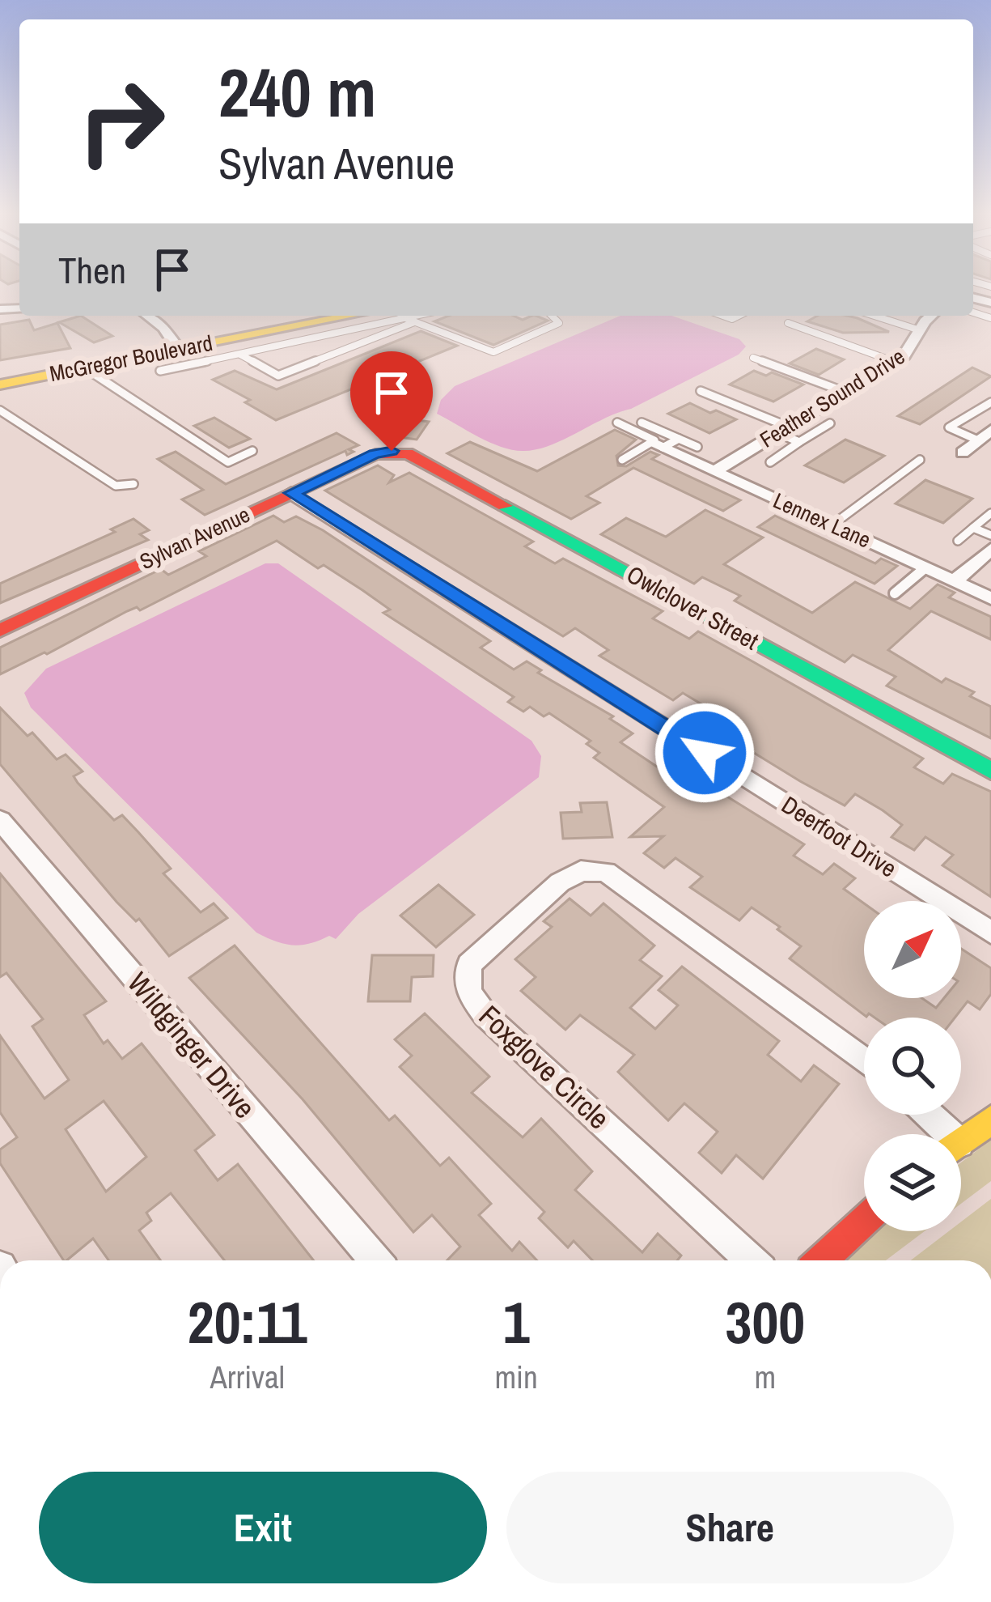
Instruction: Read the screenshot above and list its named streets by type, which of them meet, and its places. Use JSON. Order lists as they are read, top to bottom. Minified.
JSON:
{"streets":{"street":["McGregor Boulevard","Feather Sound Drive","Lennex Lane","Sylvan Avenue","Owlclover Street","Deerfoot Drive","Wildginger Drive","Foxglove Circle"]},"crossings":[["Feather Sound Drive","Lennex Lane"],["Sylvan Avenue","Owlclover Street"],["Sylvan Avenue","Deerfoot Drive"]],"north":"top right","page":{"turn":["240 m","Sylvan Avenue"],"then":"Then","eta":["20:11","Arrival","1","min","300","m"],"buttons":["Exit","Share"]}}
